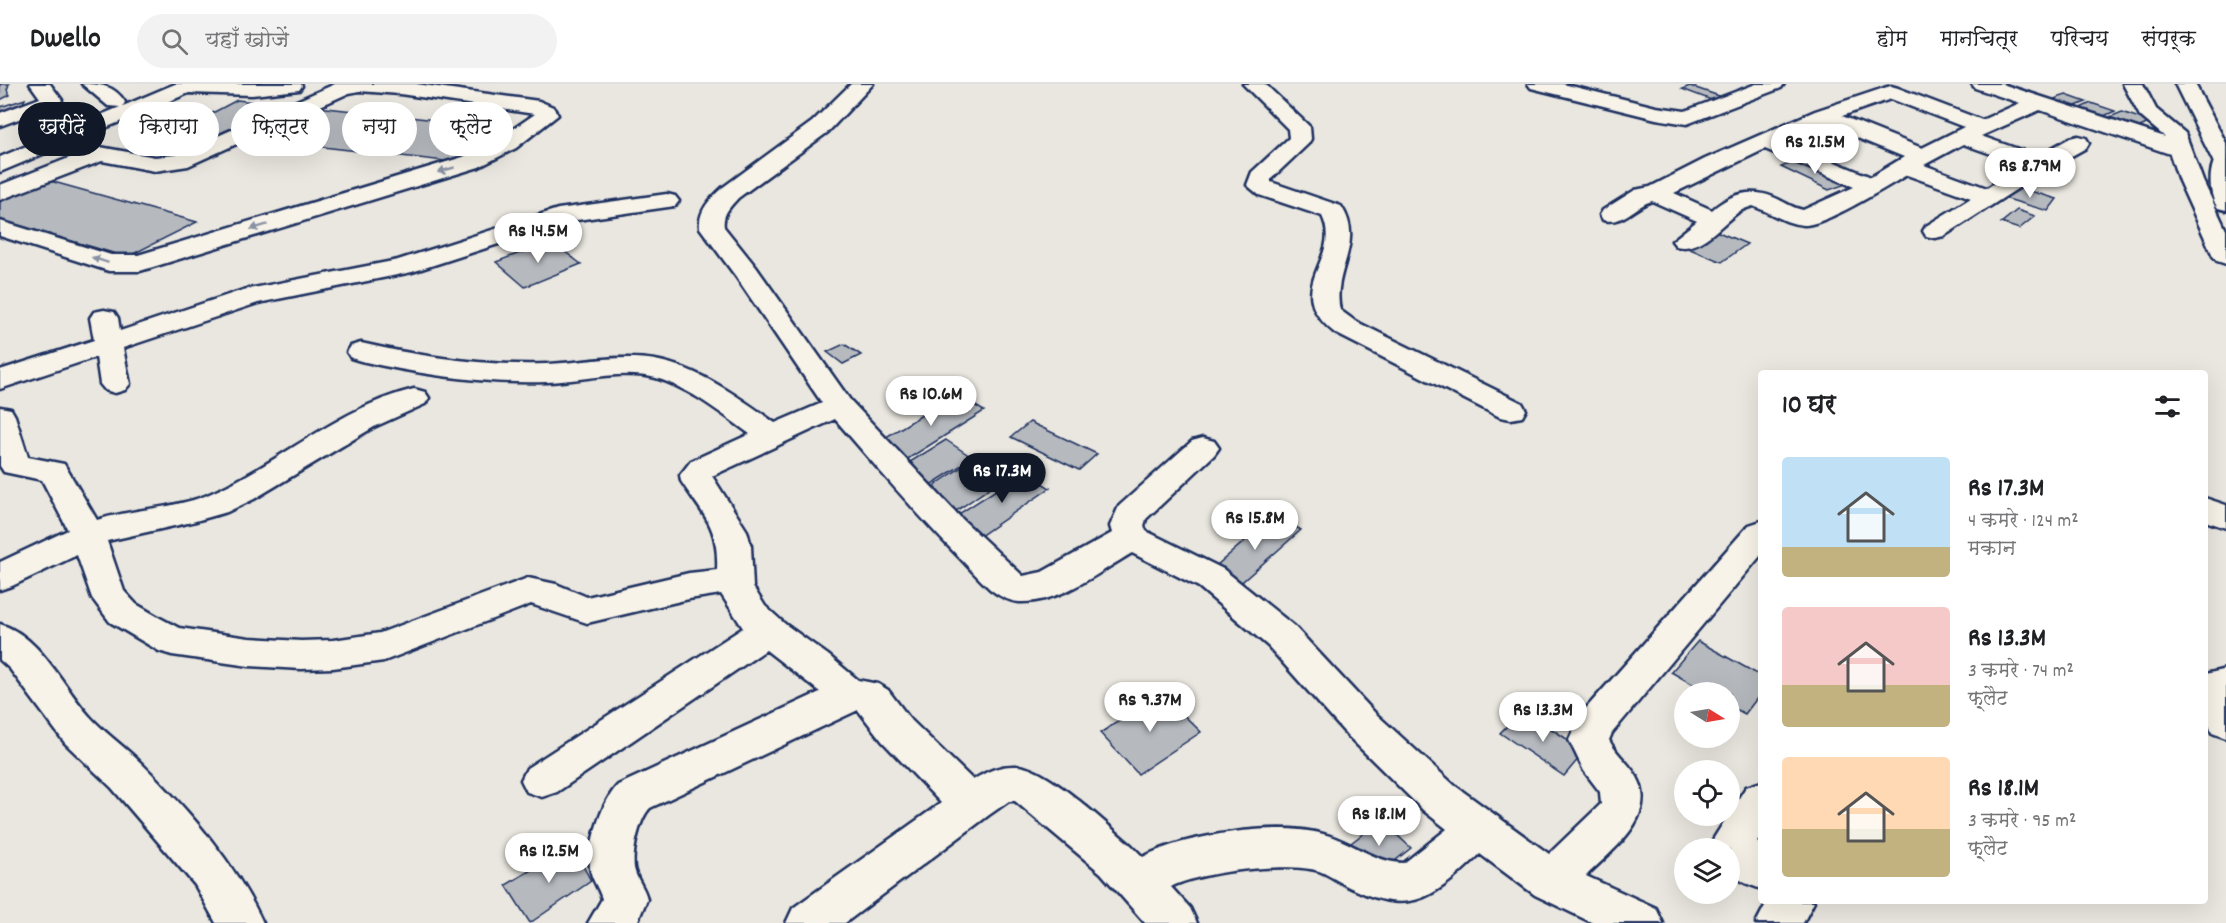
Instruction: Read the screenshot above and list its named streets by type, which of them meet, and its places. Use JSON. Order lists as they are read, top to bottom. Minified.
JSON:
{"north":"right","page":{"header":"Dwello","search":"यहाँ खोजें","nav":["होम","मानचित्र","परिचय","संपर्क"],"chip":["खरीदें","किराया","फ़िल्टर","नया","फ़्लैट"],"price":["Rs 21.5M","Rs 8.79M","Rs 14.5M","Rs 10.6M","Rs 17.3M","Rs 15.8M","Rs 9.37M","Rs 13.3M","Rs 18.1M","Rs 12.5M"],"heading":"10 घर","list":[{"name":"Rs 17.3M","note":"4 कमरे · 124 m² · मकान"},{"name":"Rs 13.3M","note":"3 कमरे · 74 m² · फ़्लैट"},{"name":"Rs 18.1M","note":"3 कमरे · 95 m² · फ़्लैट"}]}}
